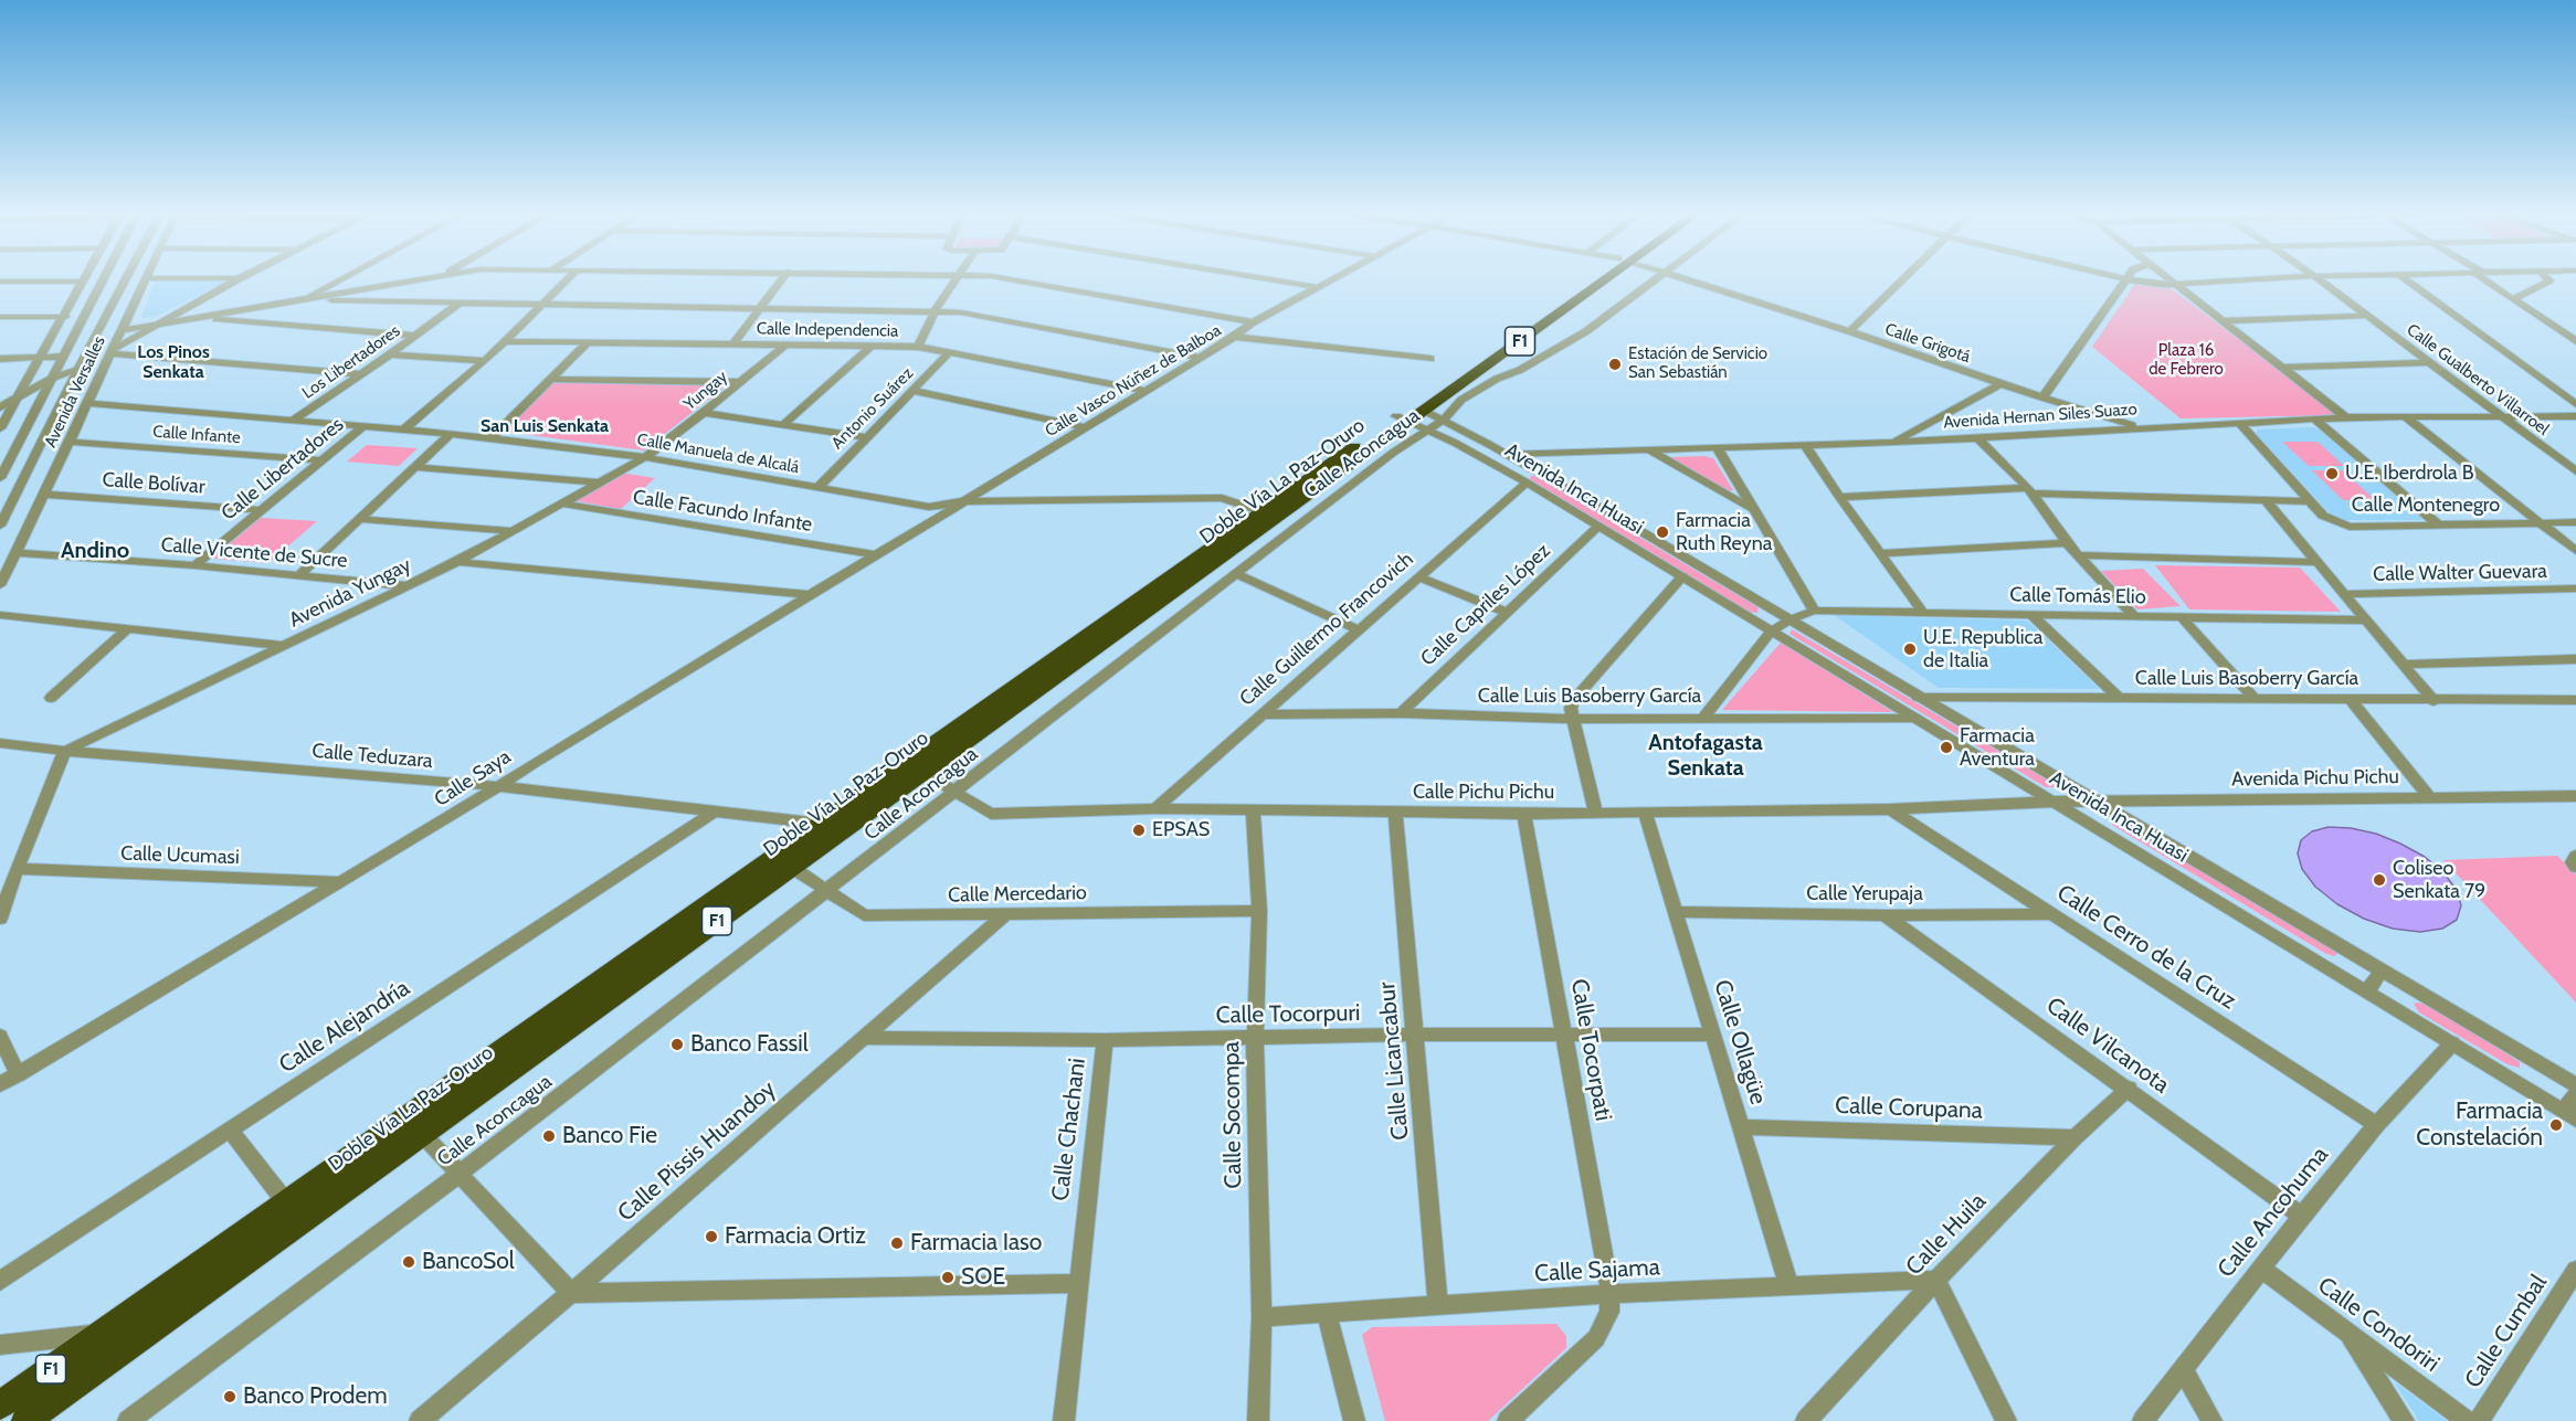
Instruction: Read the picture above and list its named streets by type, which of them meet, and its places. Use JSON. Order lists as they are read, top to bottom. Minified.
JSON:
{"streets":{"highway":["F1","Doble Vía La Paz-Oruro"],"street":["Calle Independencia","Calle Grigotá","Los Libertadores","Calle Gualberto Villarroel","Calle Vasco Núñez de Balboa","Yungay","Avenida Versalles","Antonio Suárez","Avenida Hernan Siles Suazo","Calle Infante","Calle Manuela de Alcalá","Calle Aconcagua","Calle Libertadores","Calle Bolívar","Avenida Inca Huasi","Calle Montenegro","Calle Facundo Infante","Calle Vicente de Sucre","Calle Walter Guevara","Avenida Yungay","Calle Tomás Elio","Calle Capriles López","Calle Guillermo Francovich","Calle Luis Basoberry García","Calle Teduzara","Calle Saya","Avenida Pichu Pichu","Calle Pichu Pichu","Calle Ucumasi","Calle Mercedario","Calle Yerupaja","Calle Cerro de la Cruz","Calle Tocorpuri","Calle Alejandría","Calle Ollagüe","Calle Vilcanota","Calle Tocorpati","Calle Licancabur","Calle Corupana","Calle Socompa","Calle Chachani","Calle Pissis Huandoy","Calle Ancohuma","Calle Huila","Calle Sajama","Calle Condoriri","Calle Cumbal"]},"crossings":[["Calle Independencia","Calle Vasco Núñez de Balboa"],["Calle Independencia","Yungay"],["Calle Independencia","Antonio Suárez"],["Calle Grigotá","Avenida Hernan Siles Suazo"],["Los Libertadores","Calle Manuela de Alcalá"],["Calle Gualberto Villarroel","Avenida Hernan Siles Suazo"],["Calle Vasco Núñez de Balboa","Calle Manuela de Alcalá"],["Calle Vasco Núñez de Balboa","Calle Saya"],["Yungay","Calle Manuela de Alcalá"],["Yungay","Avenida Yungay"],["Avenida Versalles","Calle Infante"],["Avenida Versalles","Calle Manuela de Alcalá"],["Avenida Versalles","Calle Bolívar"],["Avenida Versalles","Calle Vicente de Sucre"],["Antonio Suárez","Calle Manuela de Alcalá"],["Avenida Hernan Siles Suazo","Avenida Inca Huasi"],["Avenida Hernan Siles Suazo","Calle Montenegro"],["Calle Infante","Calle Libertadores"],["Calle Manuela de Alcalá","Calle Libertadores"],["Calle Manuela de Alcalá","Doble Vía La Paz-Oruro"],["Calle Manuela de Alcalá","Avenida Yungay"],["Calle Manuela de Alcalá","Calle Saya"],["Calle Aconcagua","Doble Vía La Paz-Oruro"],["Calle Aconcagua","Avenida Inca Huasi"],["Calle Aconcagua","Calle Pichu Pichu"],["Calle Aconcagua","Calle Mercedario"],["Calle Libertadores","Calle Bolívar"],["Calle Libertadores","Calle Vicente de Sucre"],["Doble Vía La Paz-Oruro","Avenida Inca Huasi"],["Doble Vía La Paz-Oruro","Calle Teduzara"],["Doble Vía La Paz-Oruro","Calle Pichu Pichu"],["Doble Vía La Paz-Oruro","Calle Mercedario"],["Avenida Inca Huasi","Calle Tomás Elio"],["Avenida Inca Huasi","Calle Capriles López"],["Avenida Inca Huasi","Calle Guillermo Francovich"],["Avenida Inca Huasi","Calle Luis Basoberry García"],["Avenida Inca Huasi","Avenida Pichu Pichu"],["Avenida Inca Huasi","Calle Pichu Pichu"],["Avenida Inca Huasi","Calle Ancohuma"],["Calle Facundo Infante","Avenida Yungay"],["Calle Facundo Infante","Calle Saya"],["Calle Vicente de Sucre","Avenida Yungay"],["Avenida Yungay","Calle Teduzara"],["Calle Capriles López","Calle Luis Basoberry García"],["Calle Guillermo Francovich","Calle Luis Basoberry García"],["Calle Guillermo Francovich","Calle Pichu Pichu"],["Calle Teduzara","Calle Saya"],["Calle Teduzara","Calle Alejandría"],["Calle Saya","Calle Ucumasi"],["Avenida Pichu Pichu","Calle Pichu Pichu"],["Calle Pichu Pichu","Calle Cerro de la Cruz"],["Calle Pichu Pichu","Calle Ollagüe"],["Calle Pichu Pichu","Calle Tocorpati"],["Calle Pichu Pichu","Calle Licancabur"],["Calle Pichu Pichu","Calle Socompa"],["Calle Mercedario","Calle Socompa"],["Calle Mercedario","Calle Pissis Huandoy"],["Calle Yerupaja","Calle Cerro de la Cruz"],["Calle Yerupaja","Calle Ollagüe"],["Calle Yerupaja","Calle Vilcanota"],["Calle Cerro de la Cruz","Calle Ancohuma"],["Calle Tocorpuri","Calle Ollagüe"],["Calle Tocorpuri","Calle Tocorpati"],["Calle Tocorpuri","Calle Licancabur"],["Calle Tocorpuri","Calle Socompa"],["Calle Tocorpuri","Calle Chachani"],["Calle Tocorpuri","Calle Pissis Huandoy"],["Calle Ollagüe","Calle Corupana"],["Calle Ollagüe","Calle Sajama"],["Calle Vilcanota","Calle Ancohuma"],["Calle Vilcanota","Calle Huila"],["Calle Tocorpati","Calle Sajama"],["Calle Licancabur","Calle Sajama"],["Calle Corupana","Calle Huila"],["Calle Socompa","Calle Sajama"],["Calle Ancohuma","Calle Condoriri"],["Calle Huila","Calle Sajama"]],"districts":["Los Pinos Senkata","San Luis Senkata","Andino","Antofagasta Senkata"],"parks":["Plaza 16 de Febrero"],"places":["Estación de Servicio San Sebastián","U.E. Iberdrola B","Farmacia Ruth Reyna","U.E. Republica de Italia","Farmacia Aventura","EPSAS","Coliseo Senkata 79","Banco Fassil","Farmacia Constelación","Banco Fie","Farmacia Ortiz","Farmacia Iaso","BancoSol","SOE","Banco Prodem"]}
